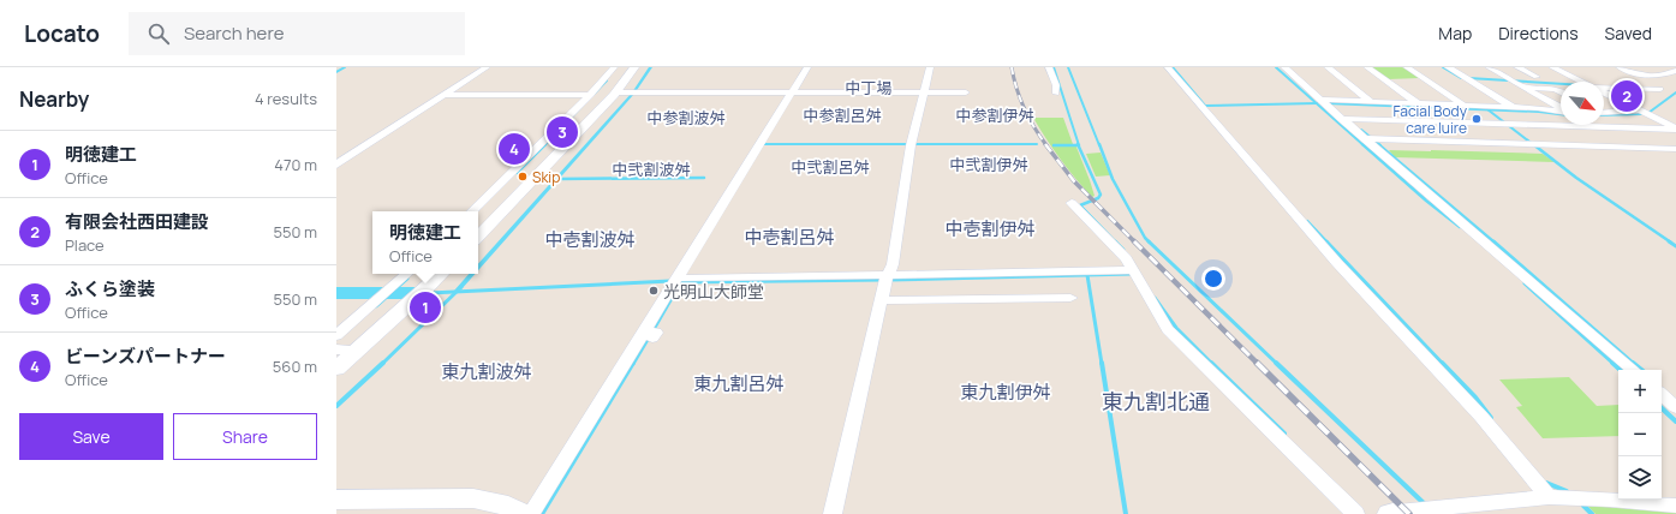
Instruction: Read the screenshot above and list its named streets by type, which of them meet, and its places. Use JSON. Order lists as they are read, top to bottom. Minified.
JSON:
{"districts":["中丁場","中参割呂舛","中参割伊舛","中参割波舛","中弐割伊舛","中弐割呂舛","中弐割波舛","中壱割伊舛","中壱割呂舛","中壱割波舛","東九割波舛","東九割呂舛","東九割伊舛","東九割北通"],"places":["Facial Body care luire","Skip","光明山大師堂"],"north":"bottom right","page":{"header":"Locato","search":"Search here","nav":["Map","Directions","Saved"],"heading":["Nearby","4 results"],"pins":["2","3","4","1"],"list":[{"mark":"1","name":"明徳建工","note":"Office","value":"470 m"},{"mark":"2","name":"有限会社西田建設","note":"Place","value":"550 m"},{"mark":"3","name":"ふくら塗装","note":"Office","value":"550 m"},{"mark":"4","name":"ビーンズパートナー","note":"Office","value":"560 m"}],"popup":["明徳建工","Office"],"map_buttons":["+","−"],"buttons":["Save","Share"]}}
